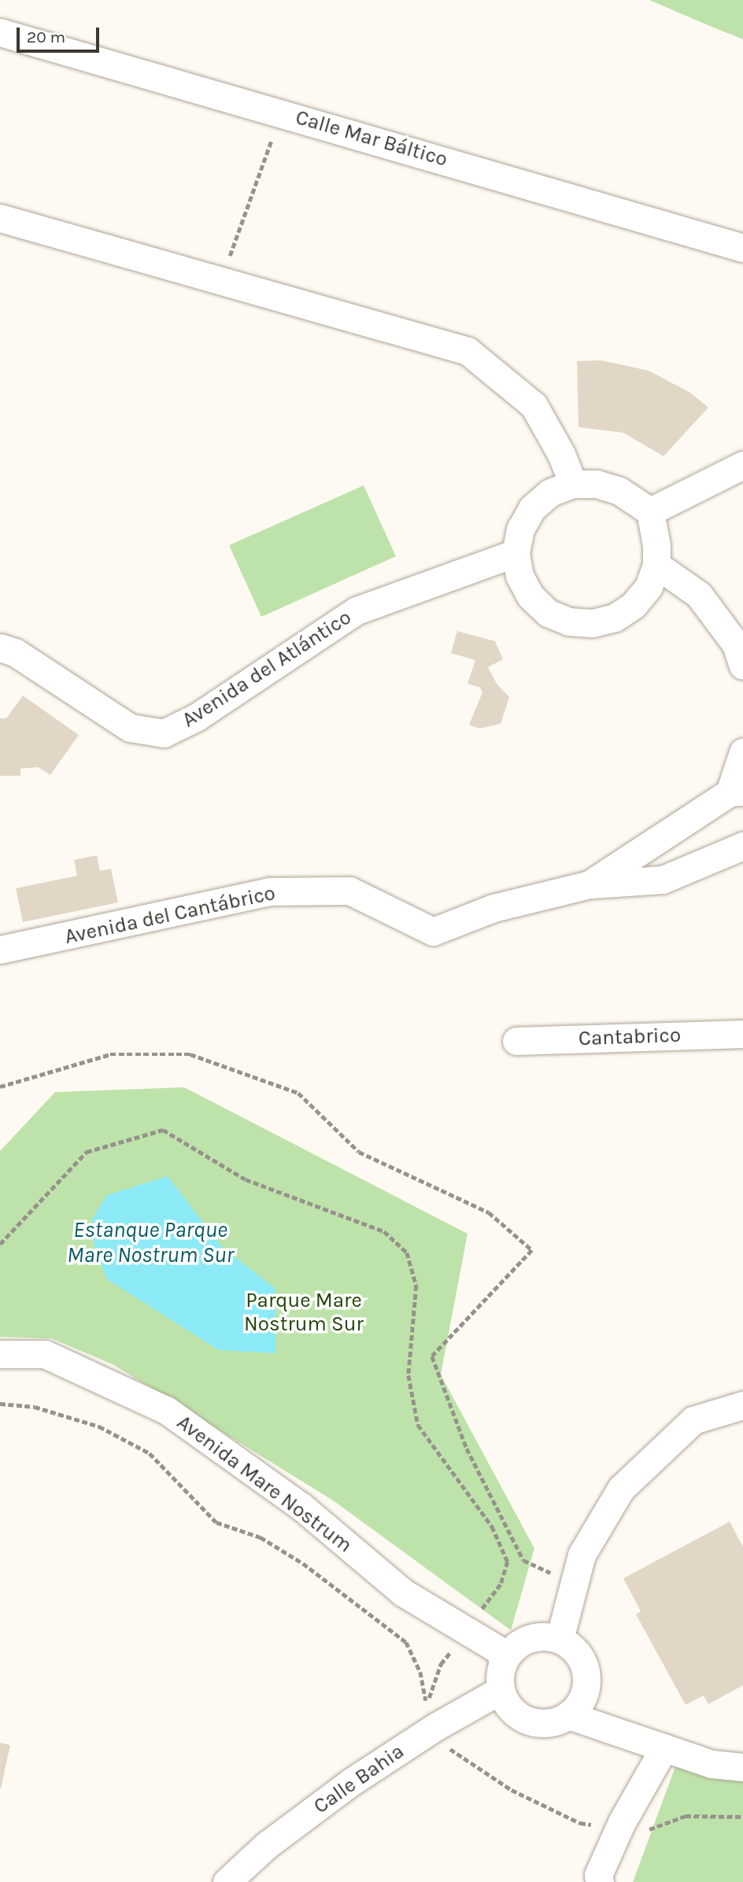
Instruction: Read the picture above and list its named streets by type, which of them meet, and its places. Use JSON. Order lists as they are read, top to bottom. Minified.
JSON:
{"streets":{"street":["Calle Mar Báltico","Avenida del Atlántico","Avenida del Cantábrico","Cantabrico","Avenida Mare Nostrum","Calle Bahia"]},"crossings":[["Avenida Mare Nostrum","Calle Bahia"]],"water":["Estanque Parque Mare Nostrum Sur"],"parks":["Parque Mare Nostrum Sur"],"scale_bar":"20 m"}
